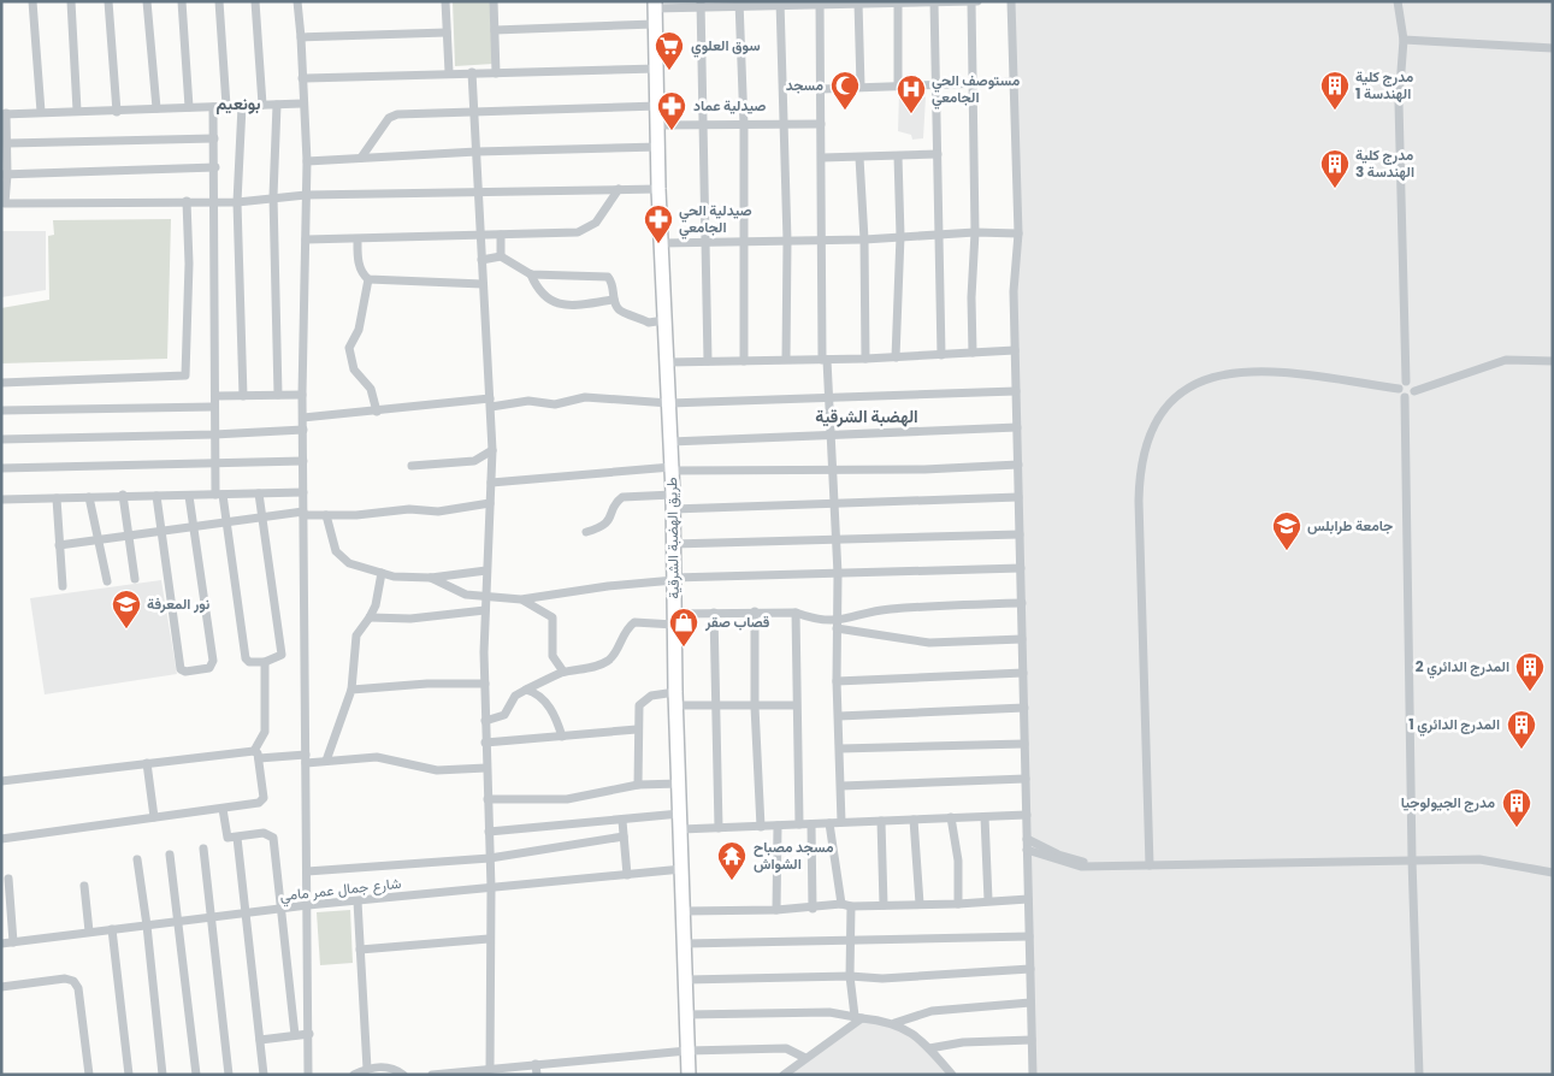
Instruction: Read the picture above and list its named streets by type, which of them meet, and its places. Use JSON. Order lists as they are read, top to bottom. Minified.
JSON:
{"streets":{"main road":["طريق الهضبة الشرقية"],"street":["شارع جمال عمر مامي"]},"crossings":[["طريق الهضبة الشرقية","شارع جمال عمر مامي"]],"districts":["بونعيم","الهضبة الشرقية"],"places":{"supermarket":["سوق العلوي"],"mosque":["مسجد"],"building":["مدرج كلية الهندسة 1","مدرج كلية الهندسة 3","المدرج الدائري 2","المدرج الدائري 1","مدرج الجيولوجيا"],"hospital":["مستوصف الحي الجامعي"],"pharmacy":["صيدلية عماد","صيدلية الحي الجامعي"],"school or university":["جامعة طرابلس","نور المعرفة"],"shop":["قصاب صقر"],"temple":["مسجد مصباح الشواش"]}}
